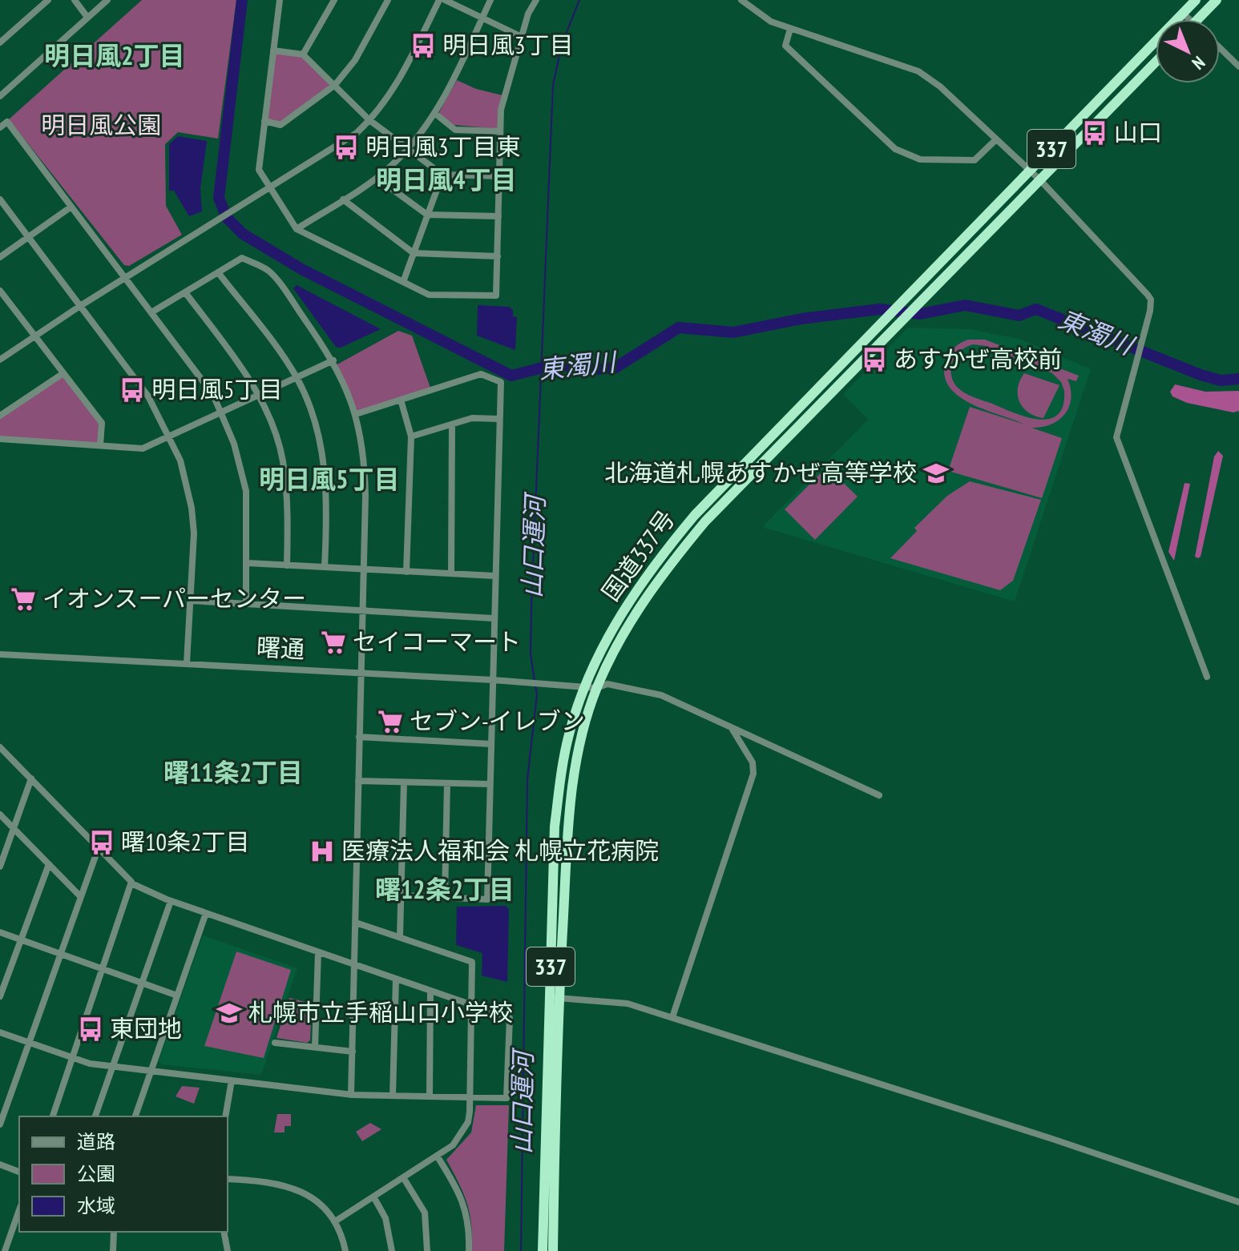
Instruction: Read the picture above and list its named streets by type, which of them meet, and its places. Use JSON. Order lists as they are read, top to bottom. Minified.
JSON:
{"streets":{"highway":["337","国道337号"],"street":["曙通"]},"crossings":[["国道337号","曙通"]],"districts":["明日風2丁目","明日風4丁目","明日風5丁目","曙11条2丁目","曙12条2丁目"],"water":["東濁川","山口運河"],"parks":["明日風公園"],"places":{"bus stop":["明日風3丁目","山口","明日風3丁目東","あすかぜ高校前","明日風5丁目","曙10条2丁目","東団地"],"school or university":["北海道札幌あすかぜ高等学校","札幌市立手稲山口小学校"],"supermarket":["イオンスーパーセンター","セイコーマート","セブン-イレブン"],"hospital":["医療法人福和会 札幌立花病院"]},"legend":["道路","公園","水域"],"north":"bottom right"}
